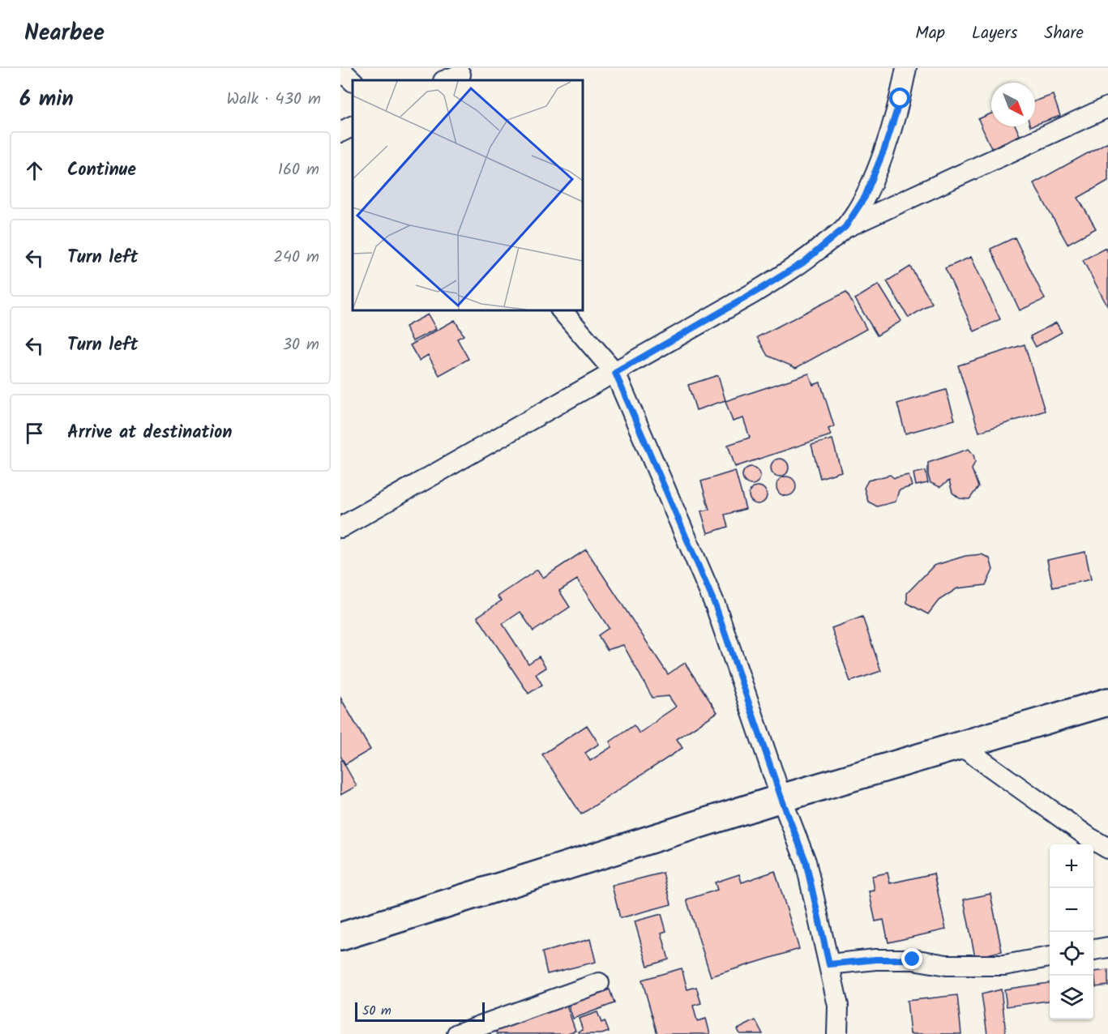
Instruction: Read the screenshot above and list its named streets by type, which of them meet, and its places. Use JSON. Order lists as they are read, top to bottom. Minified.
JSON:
{"scale_bar":"50 m","north":"bottom right","page":{"header":"Nearbee","nav":["Map","Layers","Share"],"heading":["6 min","Walk · 430 m"],"list":[["Continue","160 m"],["Turn left","240 m"],["Turn left","30 m"],"Arrive at destination"],"map_buttons":["+","−"],"scale":"50 m"}}
